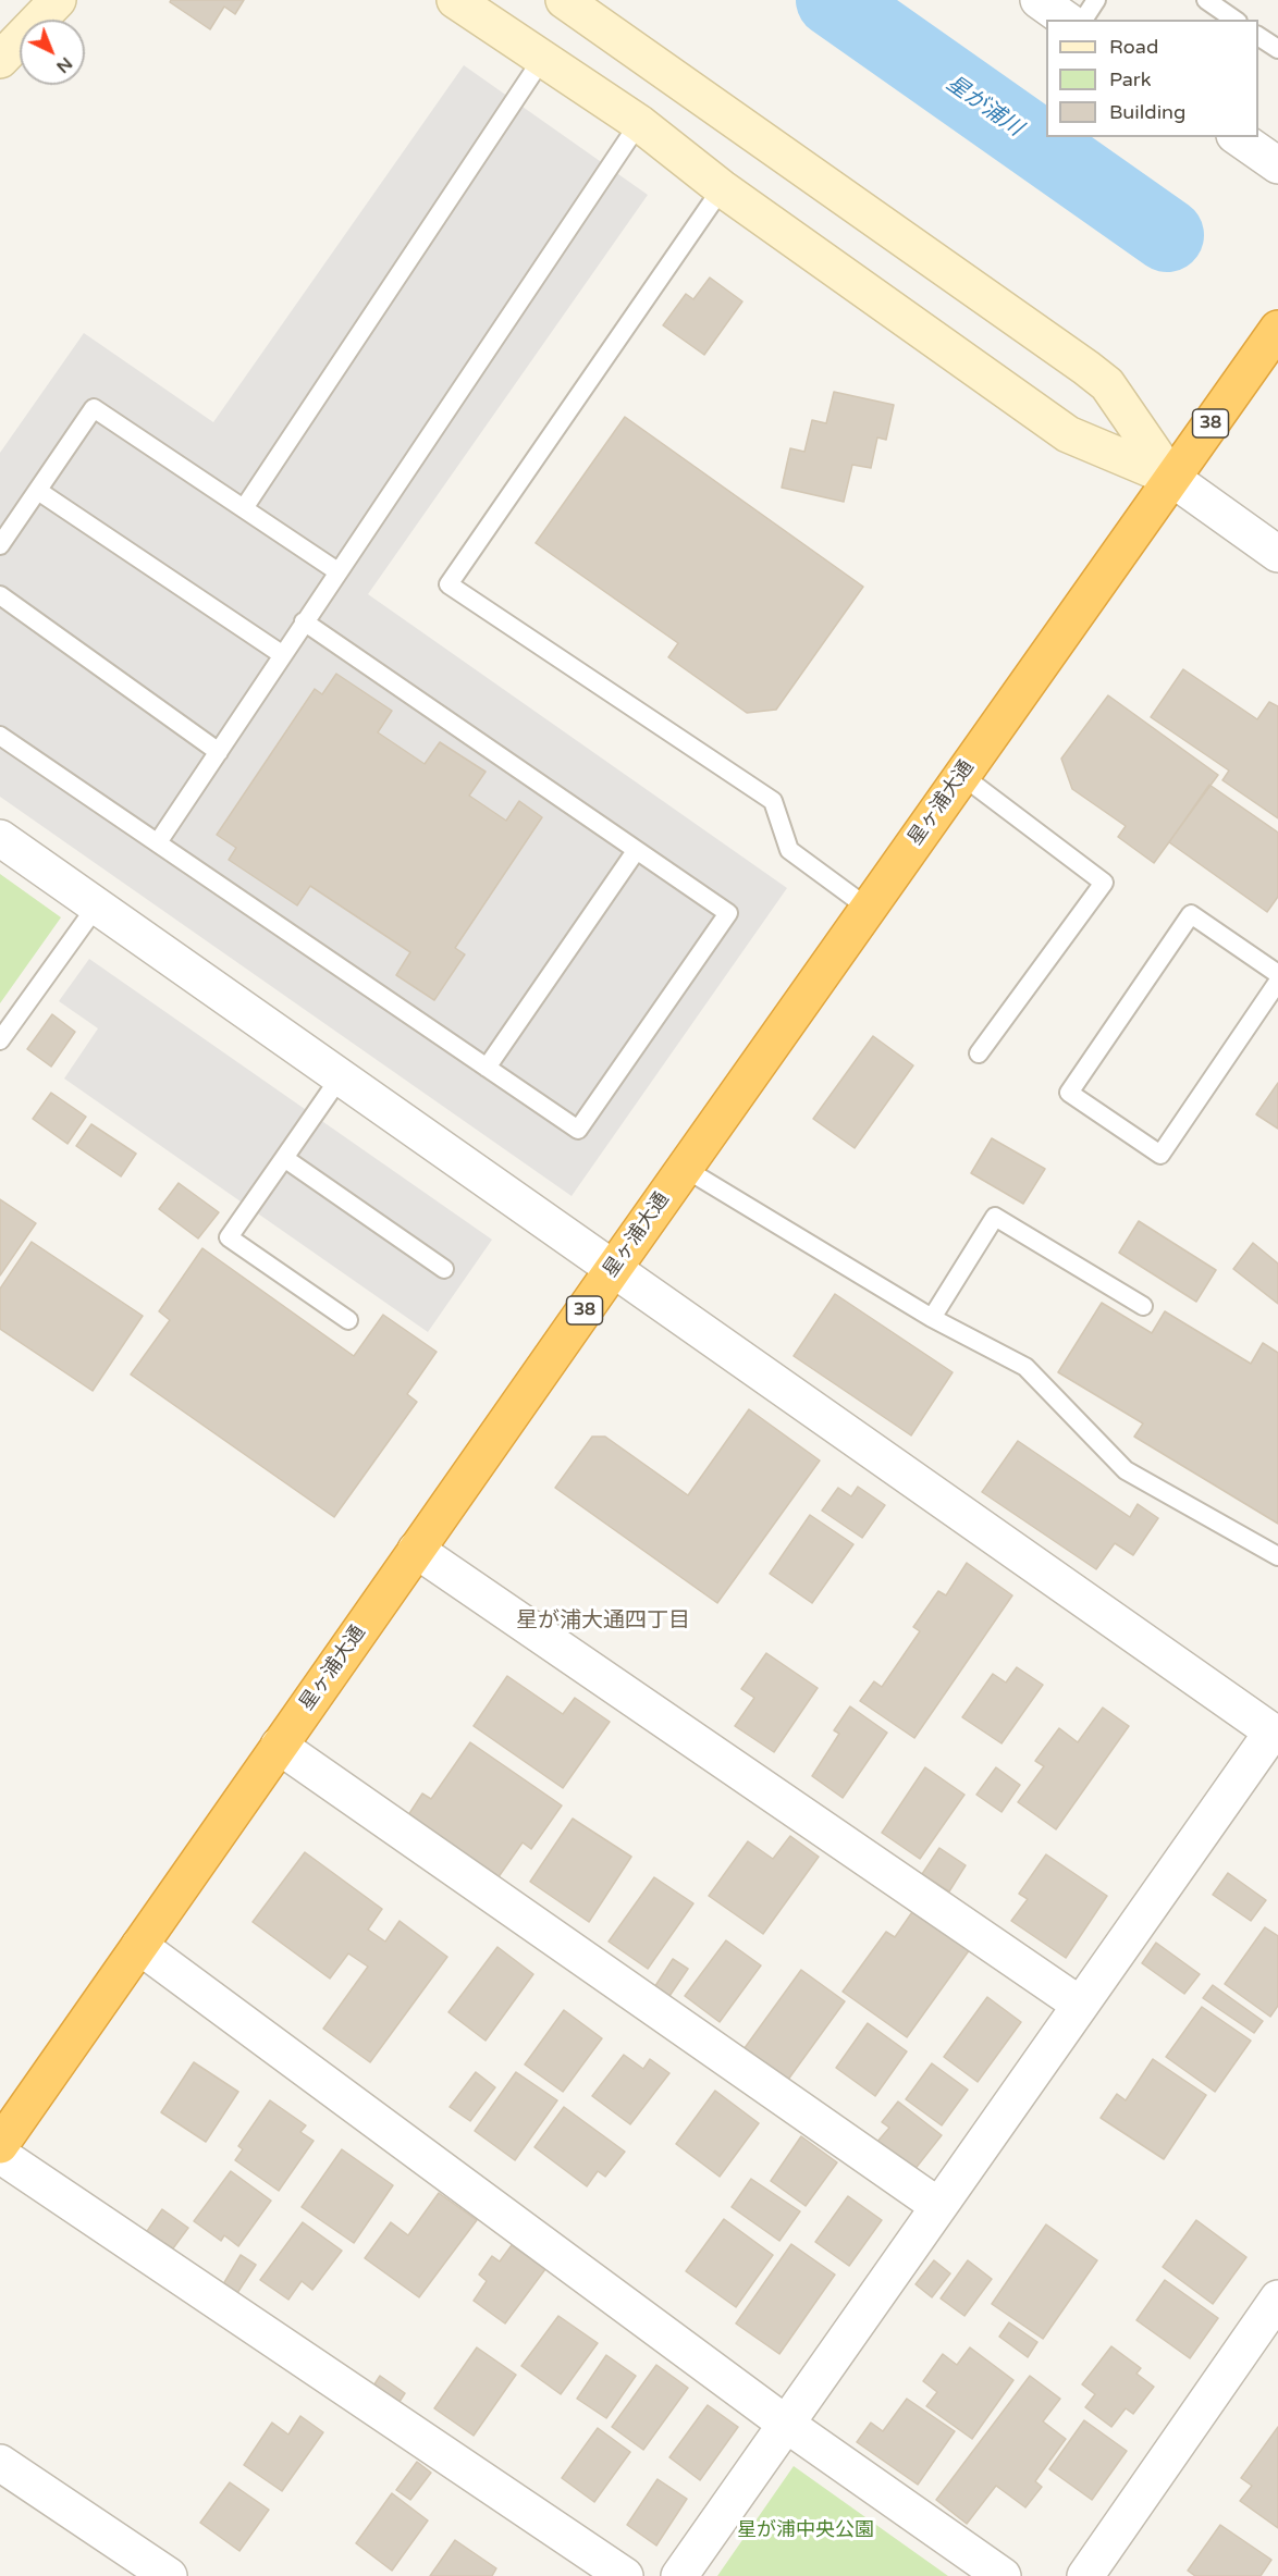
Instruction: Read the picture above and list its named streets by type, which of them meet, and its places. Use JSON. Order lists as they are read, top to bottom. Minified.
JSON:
{"streets":{"highway":["38","星ヶ浦大通"]},"districts":["星が浦大通四丁目"],"water":["星が浦川"],"parks":["星が浦中央公園"],"legend":["Road","Park","Building"],"north":"bottom right"}
